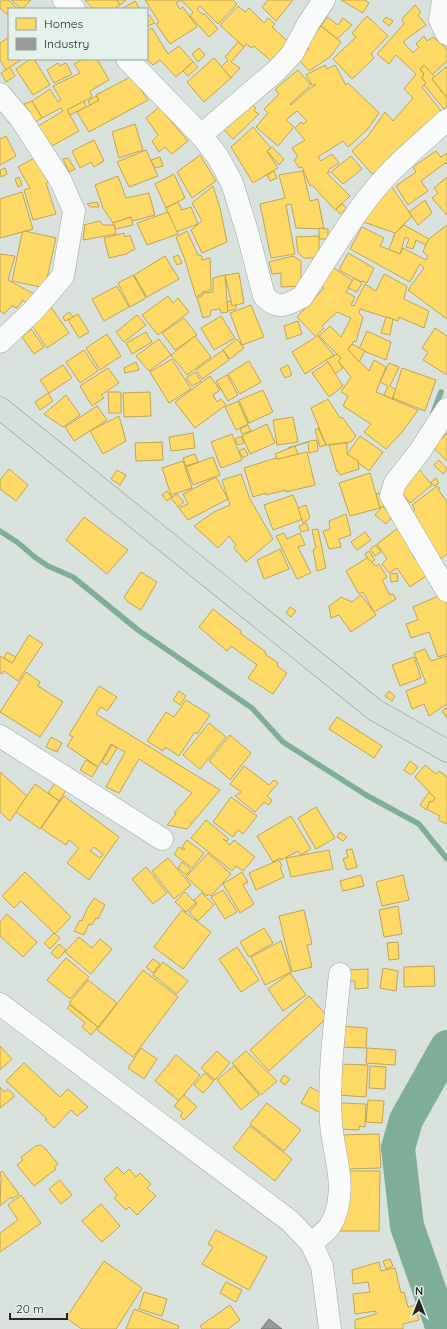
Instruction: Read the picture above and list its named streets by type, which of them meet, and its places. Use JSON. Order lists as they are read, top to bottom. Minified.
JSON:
{"legend":["Homes","Industry"],"scale_bar":"20 m","north":"top"}
